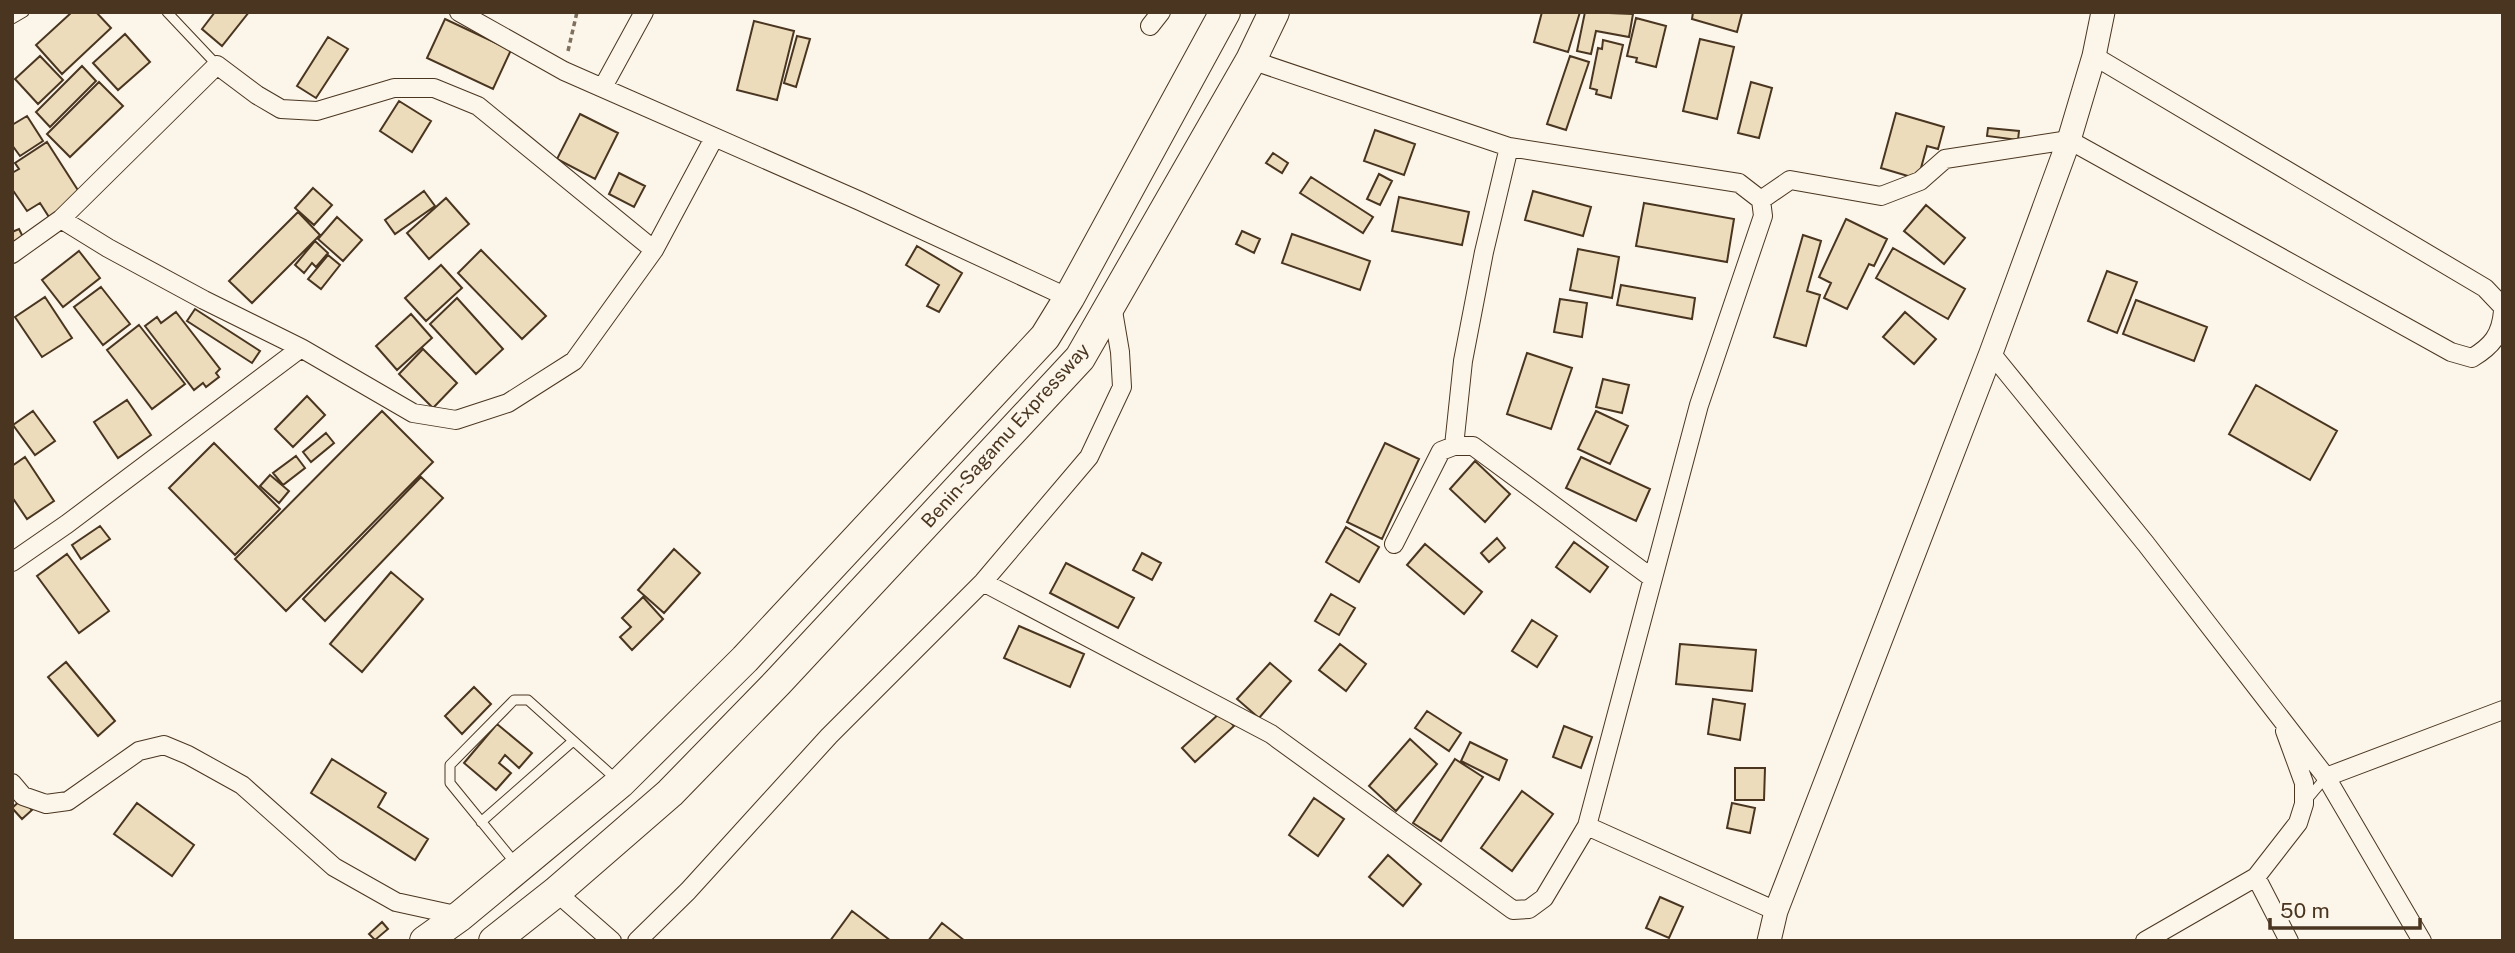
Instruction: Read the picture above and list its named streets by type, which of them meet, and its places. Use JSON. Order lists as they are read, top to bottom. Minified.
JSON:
{"streets":{"highway":["Benin-Sagamu Expressway"]},"scale_bar":"50 m"}
